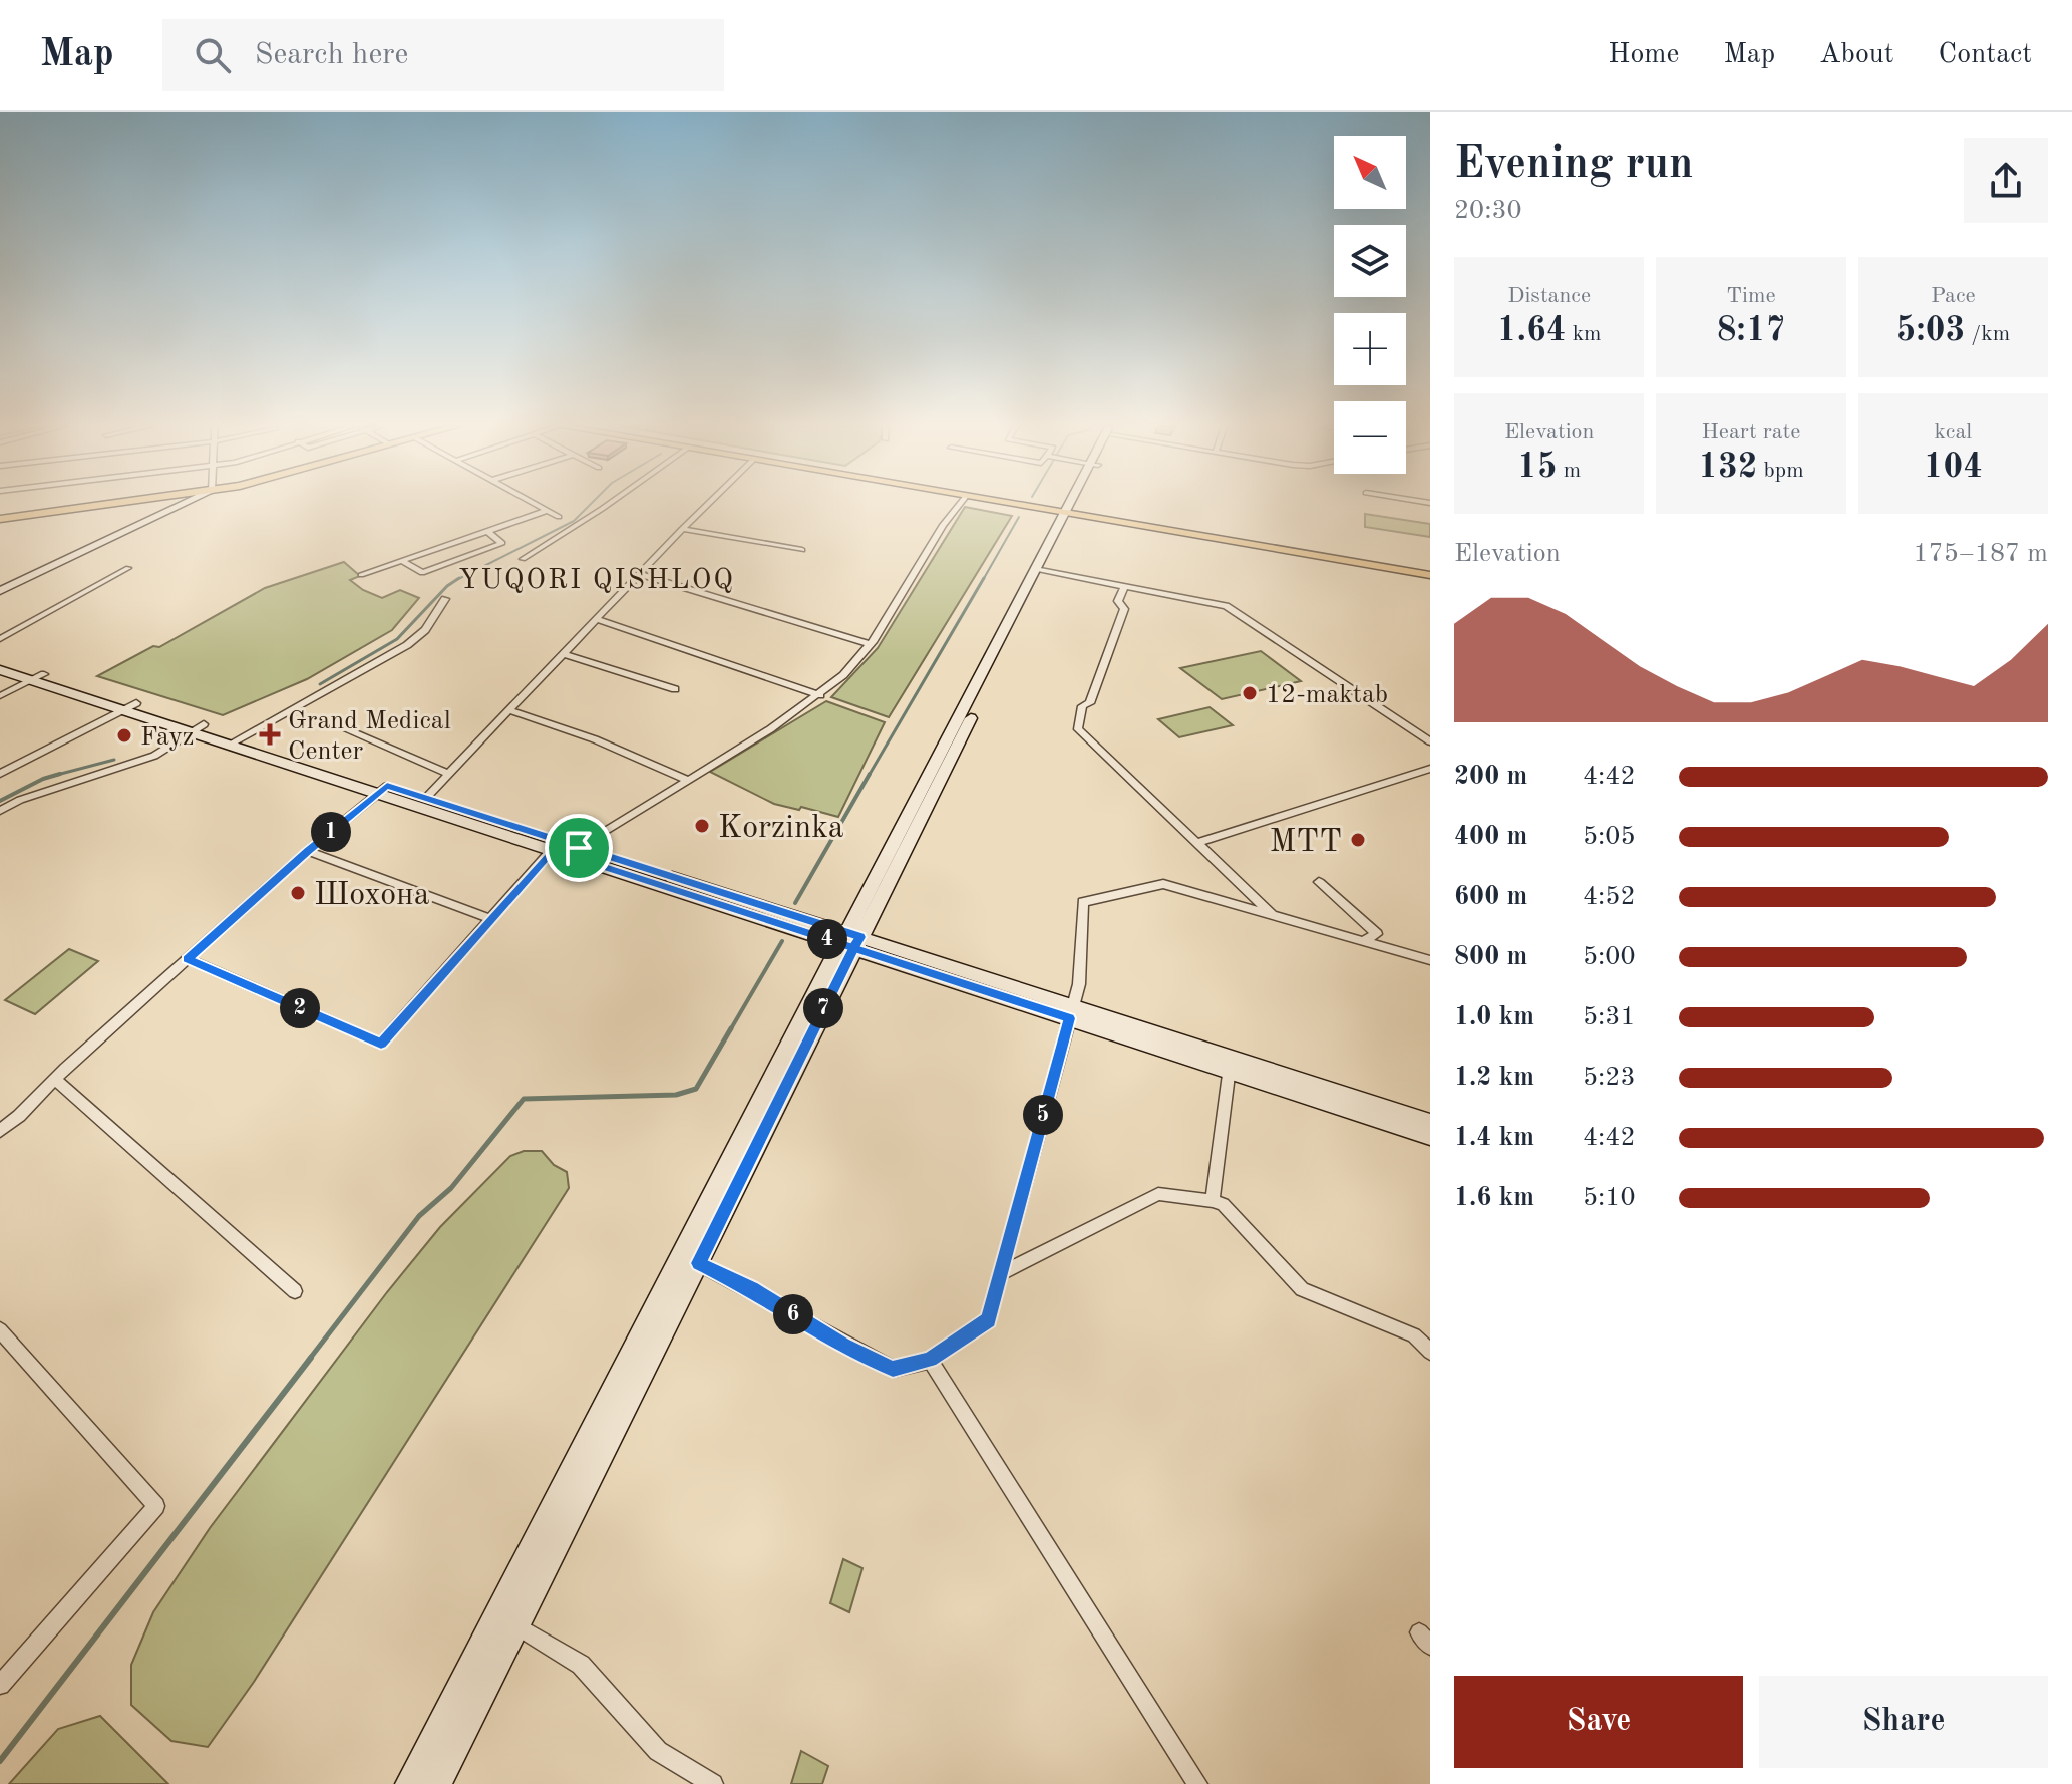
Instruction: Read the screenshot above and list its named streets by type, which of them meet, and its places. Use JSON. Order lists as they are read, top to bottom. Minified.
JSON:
{"districts":["YUQORI QISHLOQ"],"places":{"other":["12-maktab","Fayz","Korzinka","MTT","Шохона"],"health":["Grand Medical Center"]},"north":"top left","page":{"header":"Map","search":"Search here","nav":["Home","Map","About","Contact"],"heading":["Evening run","20:30"],"map_buttons":["+","−"],"stats":[["Distance","1.64 km"],["Time","8:17"],["Pace","5:03 /km"],["Elevation","15 m"],["Heart rate","132 bpm"],["kcal","104"]],"chart":["Elevation","175–187 m"],"list":[{"name":"200 m","note":"4:42"},{"name":"400 m","note":"5:05"},{"name":"600 m","note":"4:52"},{"name":"800 m","note":"5:00"},{"name":"1.0 km","note":"5:31"},{"name":"1.2 km","note":"5:23"},{"name":"1.4 km","note":"4:42"},{"name":"1.6 km","note":"5:10"}],"pins":["1","4","2","7","5","6"],"buttons":["Save","Share"]}}
